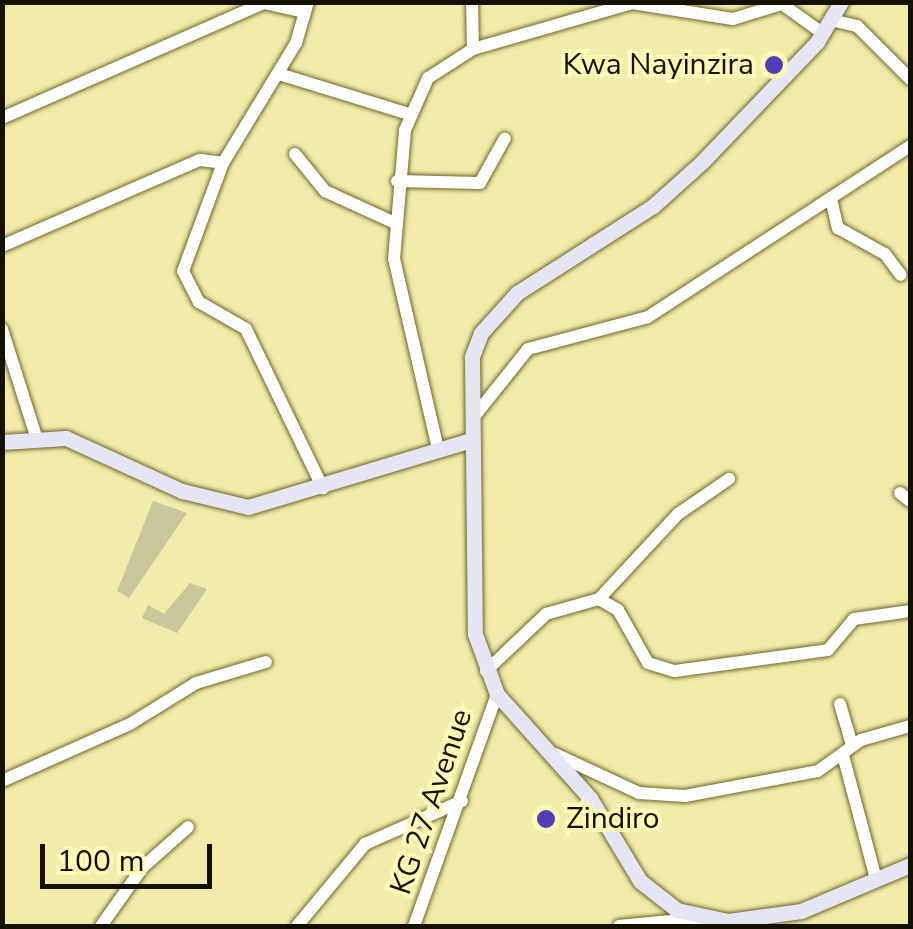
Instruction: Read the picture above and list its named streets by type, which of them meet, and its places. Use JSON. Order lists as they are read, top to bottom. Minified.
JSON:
{"streets":{"street":["KG 27 Avenue"]},"places":["Kwa Nayinzira","Zindiro"],"scale_bar":"100 m"}
